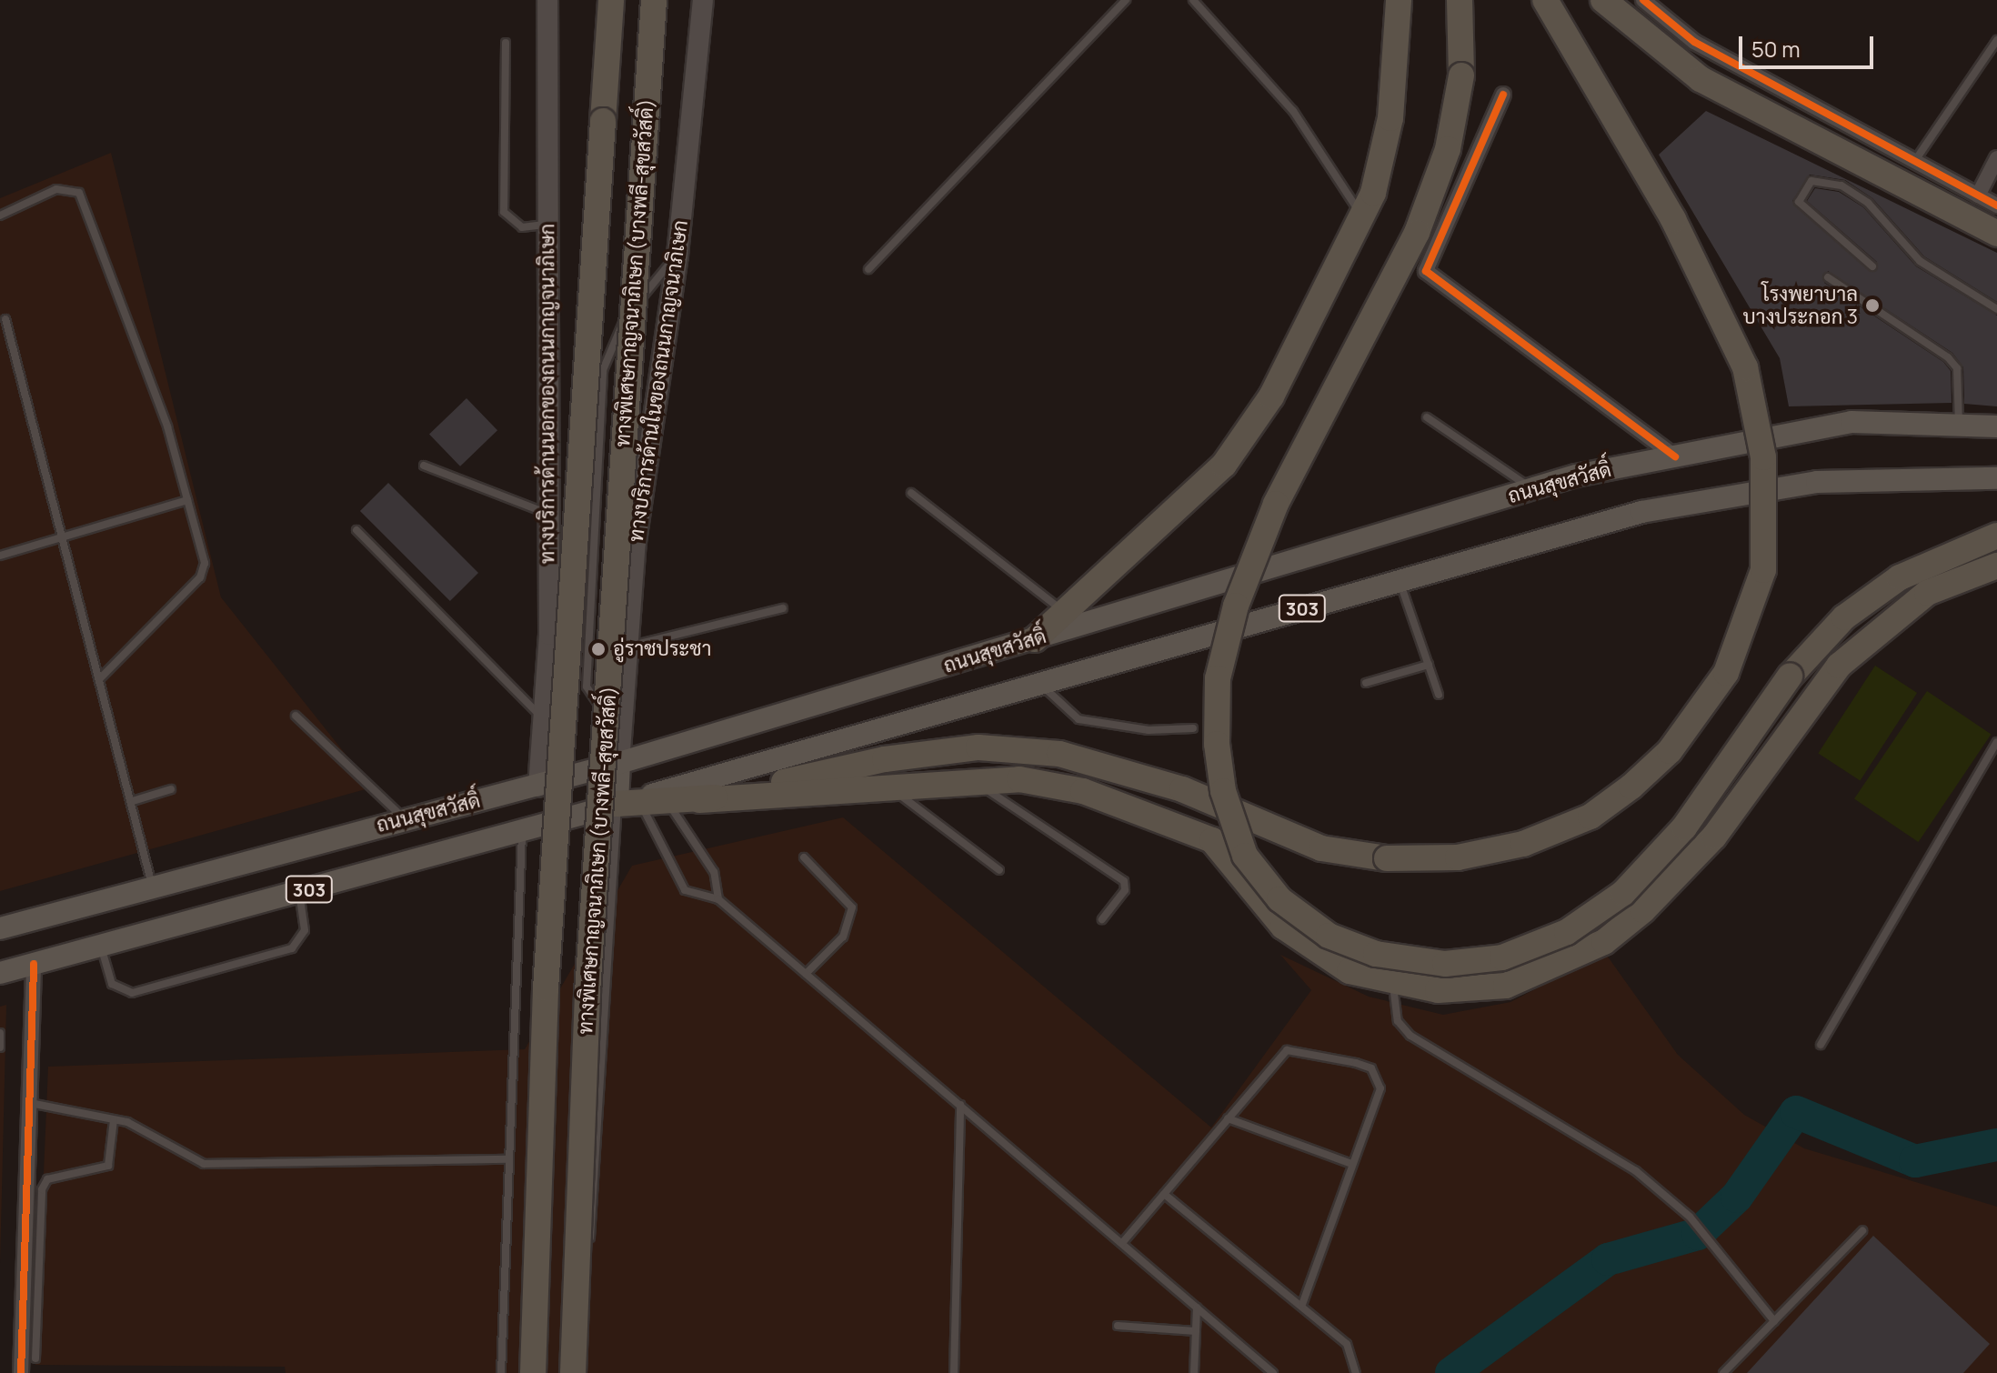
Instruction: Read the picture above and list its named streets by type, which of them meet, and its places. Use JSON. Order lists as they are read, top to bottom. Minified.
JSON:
{"streets":{"highway":["ทางพิเศษกาญจนาภิเษก (บางพลี-สุขสวัสดิ์)"],"main road":["ทางบริการด้านในของถนนกาญจนาภิเษก","ทางบริการด้านนอกของถนนกาญจนาภิเษก","ถนนสุขสวัสดิ์","303"]},"crossings":[["ทางบริการด้านในของถนนกาญจนาภิเษก","ถนนสุขสวัสดิ์"],["ทางบริการด้านนอกของถนนกาญจนาภิเษก","ถนนสุขสวัสดิ์"]],"places":["โรงพยาบาล บางประกอก 3","อู่ราชประชา"],"scale_bar":"50 m"}
